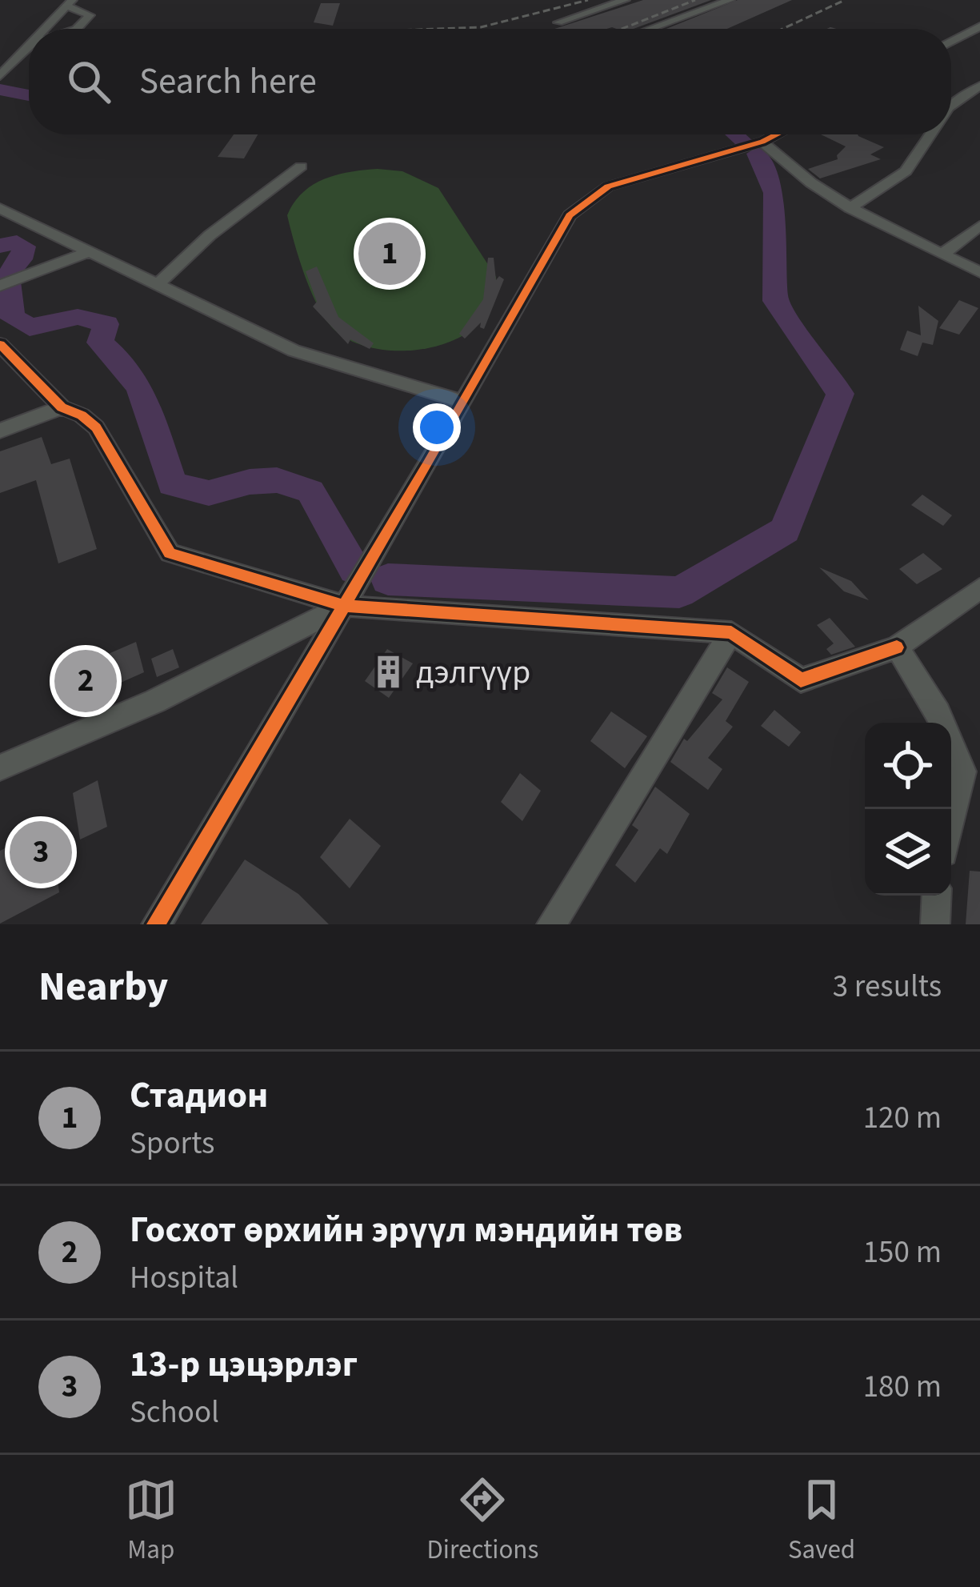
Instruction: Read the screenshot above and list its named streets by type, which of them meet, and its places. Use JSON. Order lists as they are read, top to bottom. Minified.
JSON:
{"places":{"building":["дэлгүүр"]},"page":{"search":"Search here","pins":["1","2","3"],"heading":["Nearby","3 results"],"list":[{"mark":"1","name":"Стадион","note":"Sports","value":"120 m"},{"mark":"2","name":"Госхот өрхийн эрүүл мэндийн төв","note":"Hospital","value":"150 m"},{"mark":"3","name":"13-р цэцэрлэг","note":"School","value":"180 m"}],"nav":["Map","Directions","Saved"]}}
